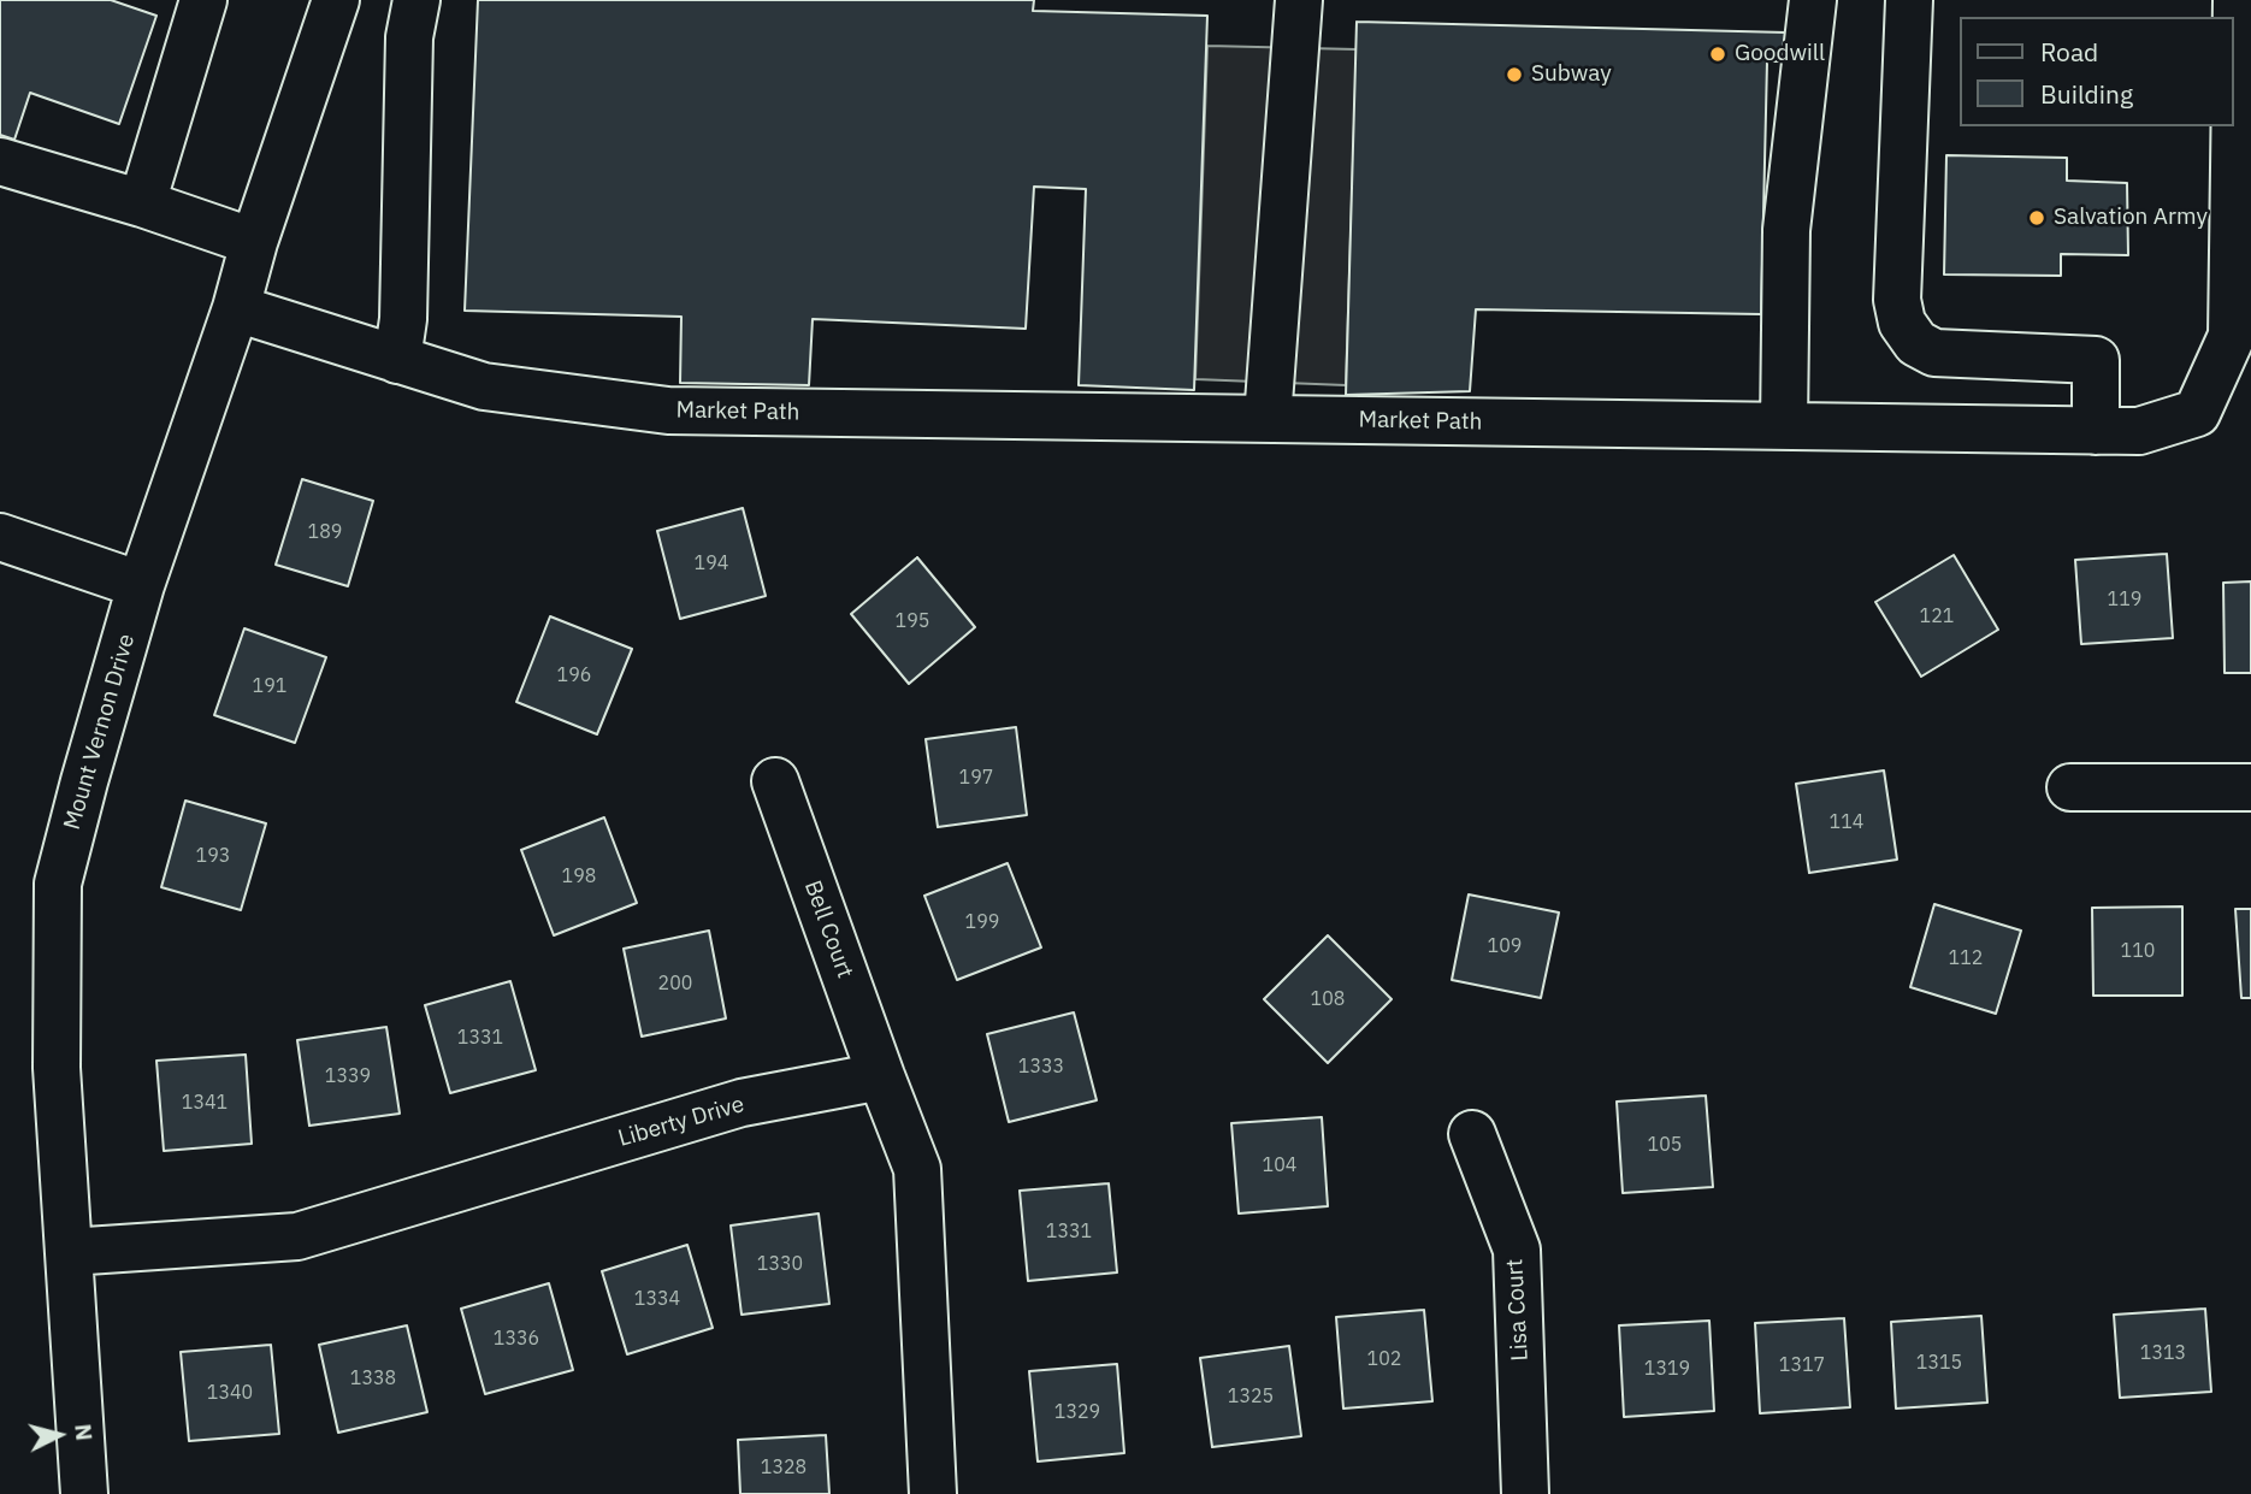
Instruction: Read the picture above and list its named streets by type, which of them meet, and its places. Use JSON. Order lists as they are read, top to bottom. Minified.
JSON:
{"streets":{"street":["Market Path","Mount Vernon Drive","Bell Court","Liberty Drive","Lisa Court"]},"crossings":[["Market Path","Mount Vernon Drive"],["Mount Vernon Drive","Liberty Drive"],["Bell Court","Liberty Drive"]],"places":["Goodwill","Subway","Salvation Army"],"house_numbers":["189","194","119","121","195","196","191","197","114","193","198","199","109","110","112","200","108","1331","1333","1339","1341","105","104","1331","1330","1334","1336","1313","102","1315","1317","1319","1338","1340","1325","1329","1328"],"legend":["Road","Building"],"north":"right"}
